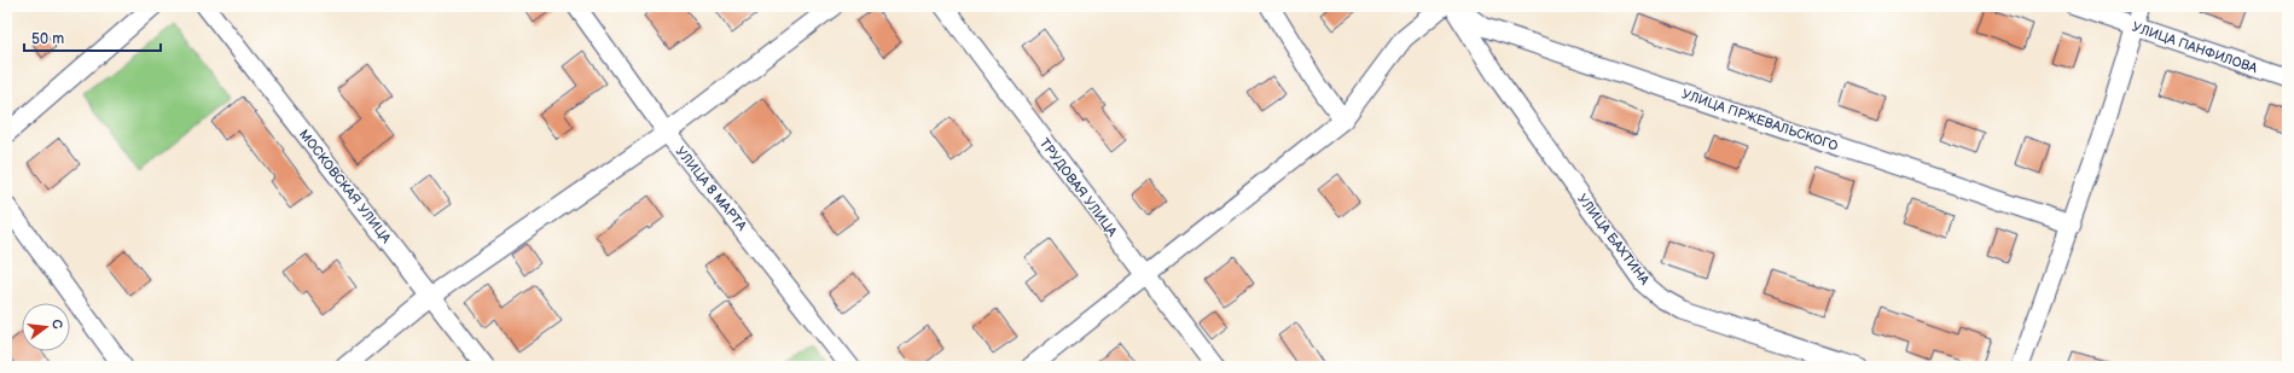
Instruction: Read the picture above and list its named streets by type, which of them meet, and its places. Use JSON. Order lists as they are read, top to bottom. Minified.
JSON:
{"streets":{"street":["УЛИЦА ПАНФИЛОВА","УЛИЦА ПРЖЕВАЛЬСКОГО","МОСКОВСКАЯ УЛИЦА","ТРУДОВАЯ УЛИЦА","УЛИЦА 8 МАРТА","УЛИЦА БАХТИНА"]},"crossings":[["УЛИЦА ПРЖЕВАЛЬСКОГО","УЛИЦА БАХТИНА"]],"scale_bar":"50 m","north":"right"}
